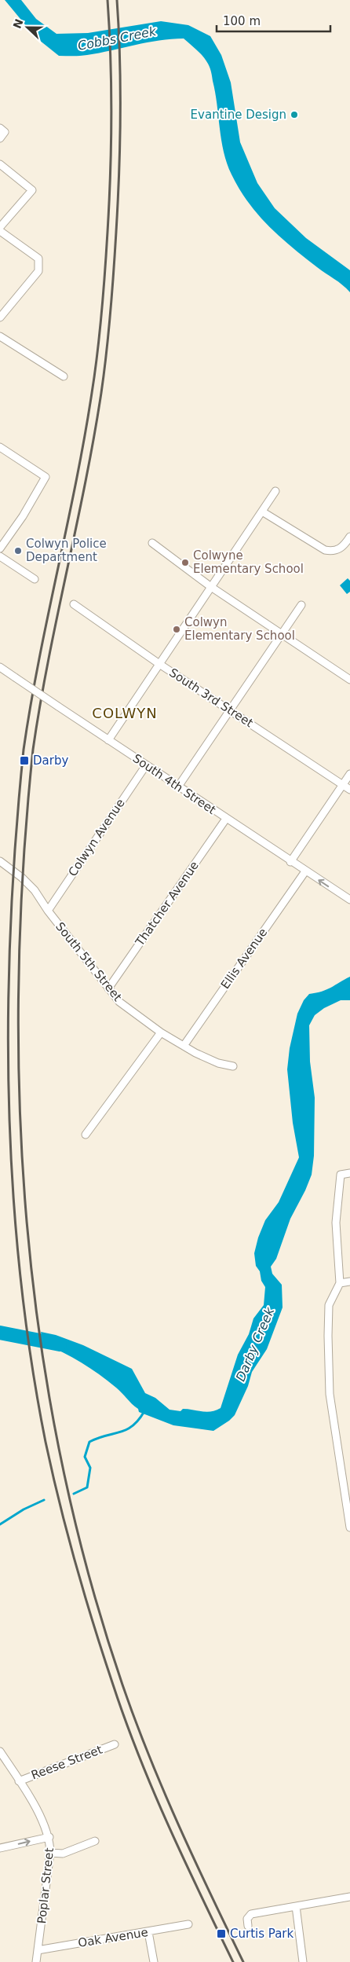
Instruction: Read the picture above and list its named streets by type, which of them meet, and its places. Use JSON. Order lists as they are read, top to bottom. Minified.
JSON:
{"streets":{"street":["South 3rd Street","South 4th Street","Colwyn Avenue","Thatcher Avenue","Ellis Avenue","South 5th Street","Reese Street","Poplar Street","Oak Avenue"]},"crossings":[["South 4th Street","Colwyn Avenue"],["South 4th Street","Thatcher Avenue"],["South 4th Street","Ellis Avenue"],["Colwyn Avenue","South 5th Street"],["Thatcher Avenue","South 5th Street"],["Ellis Avenue","South 5th Street"],["Reese Street","Poplar Street"],["Poplar Street","Oak Avenue"]],"districts":["COLWYN"],"water":["Cobbs Creek","Darby Creek"],"places":{"other":["Evantine Design","Colwyn Police Department","Colwyne Elementary School","Colwyn Elementary School"],"transit":["Darby","Curtis Park"]},"scale_bar":"100 m","north":"left"}
